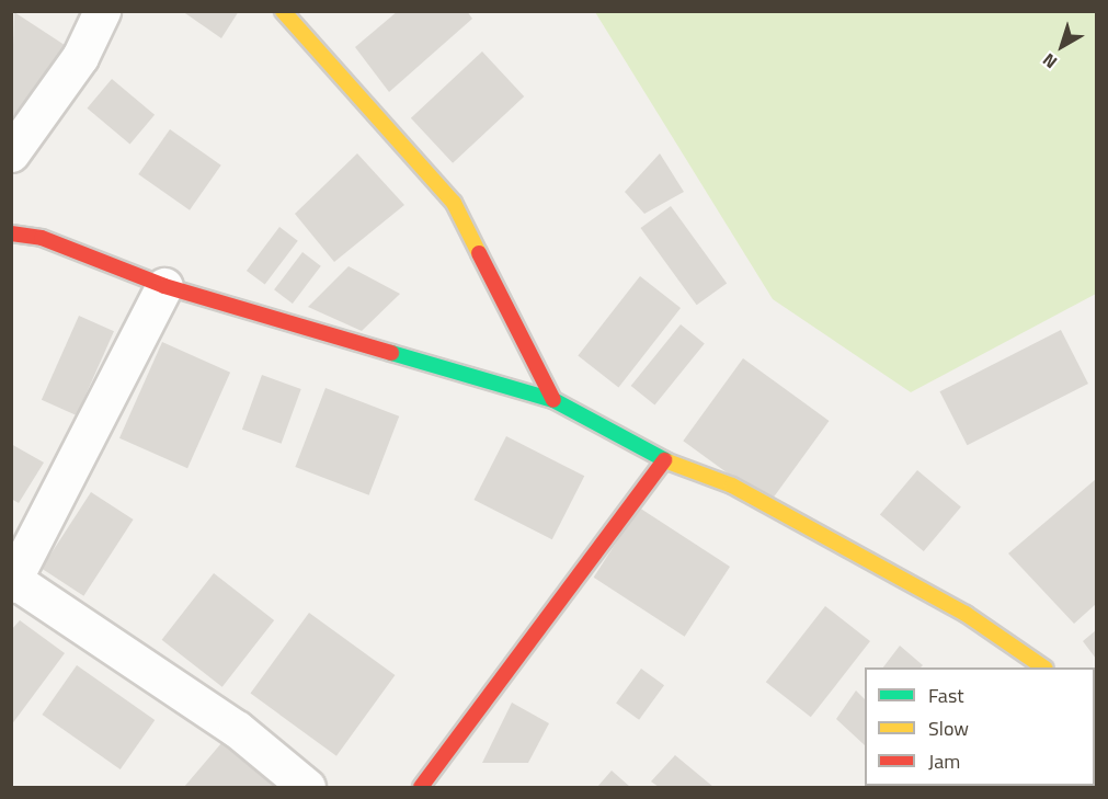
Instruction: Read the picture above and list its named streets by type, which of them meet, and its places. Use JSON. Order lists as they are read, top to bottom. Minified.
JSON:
{"legend":["Fast","Slow","Jam"],"north":"bottom left"}
